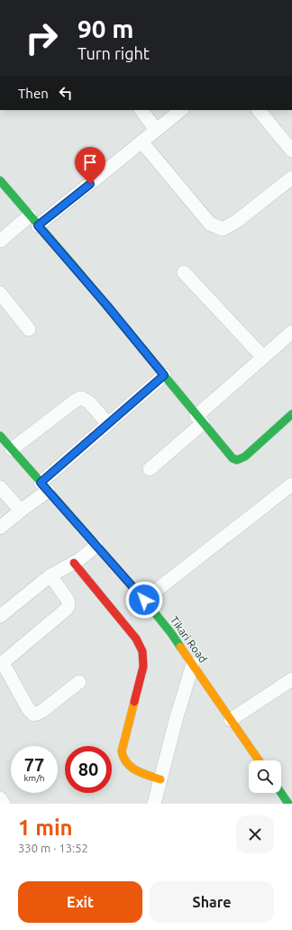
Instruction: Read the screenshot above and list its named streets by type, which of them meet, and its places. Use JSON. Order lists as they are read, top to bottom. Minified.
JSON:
{"streets":{"main road":["Tikari Road"]},"page":{"turn":["90 m","Turn right"],"then":"Then","speed":"77 km/h","limit":"80","heading":["1 min","330 m · 13:52"],"buttons":["Exit","Share"]}}
